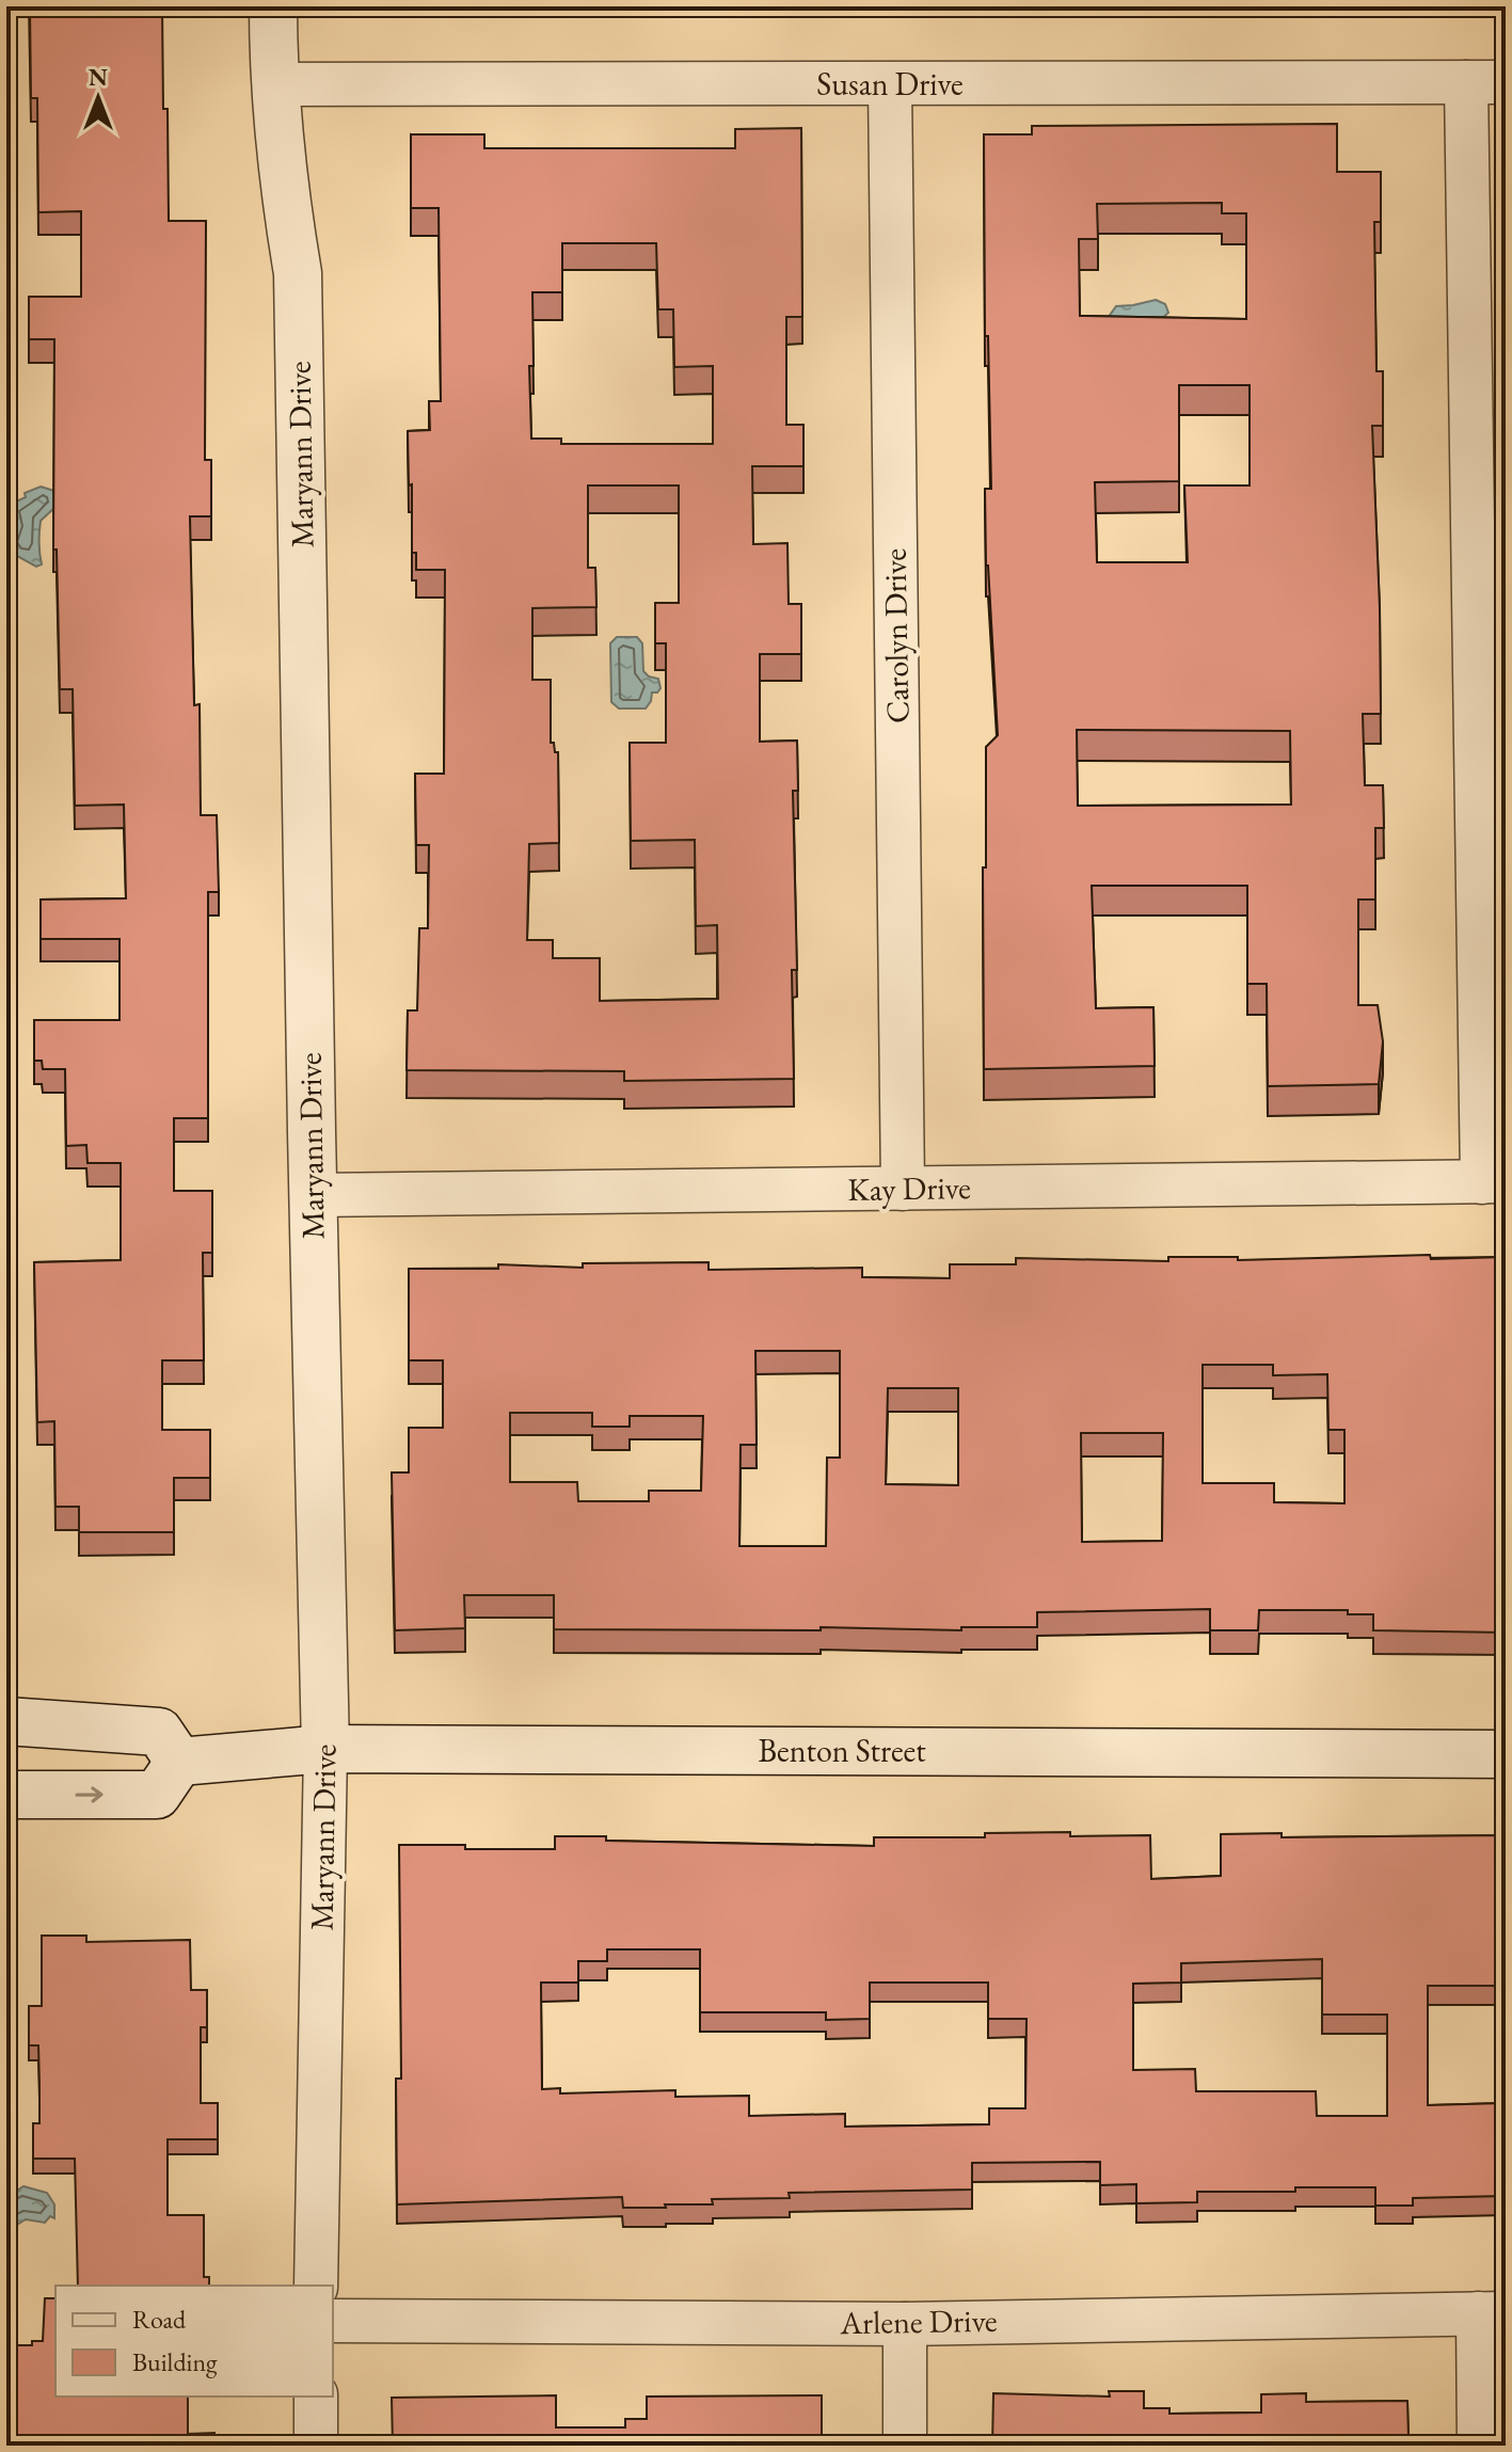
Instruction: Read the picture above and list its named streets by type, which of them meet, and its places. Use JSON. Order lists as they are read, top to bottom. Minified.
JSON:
{"streets":{"street":["Susan Drive","Maryann Drive","Carolyn Drive","Kay Drive","Benton Street","Arlene Drive"]},"crossings":[["Susan Drive","Maryann Drive"],["Susan Drive","Carolyn Drive"],["Maryann Drive","Kay Drive"],["Maryann Drive","Benton Street"],["Carolyn Drive","Kay Drive"]],"legend":["Road","Building"],"north":"top"}
